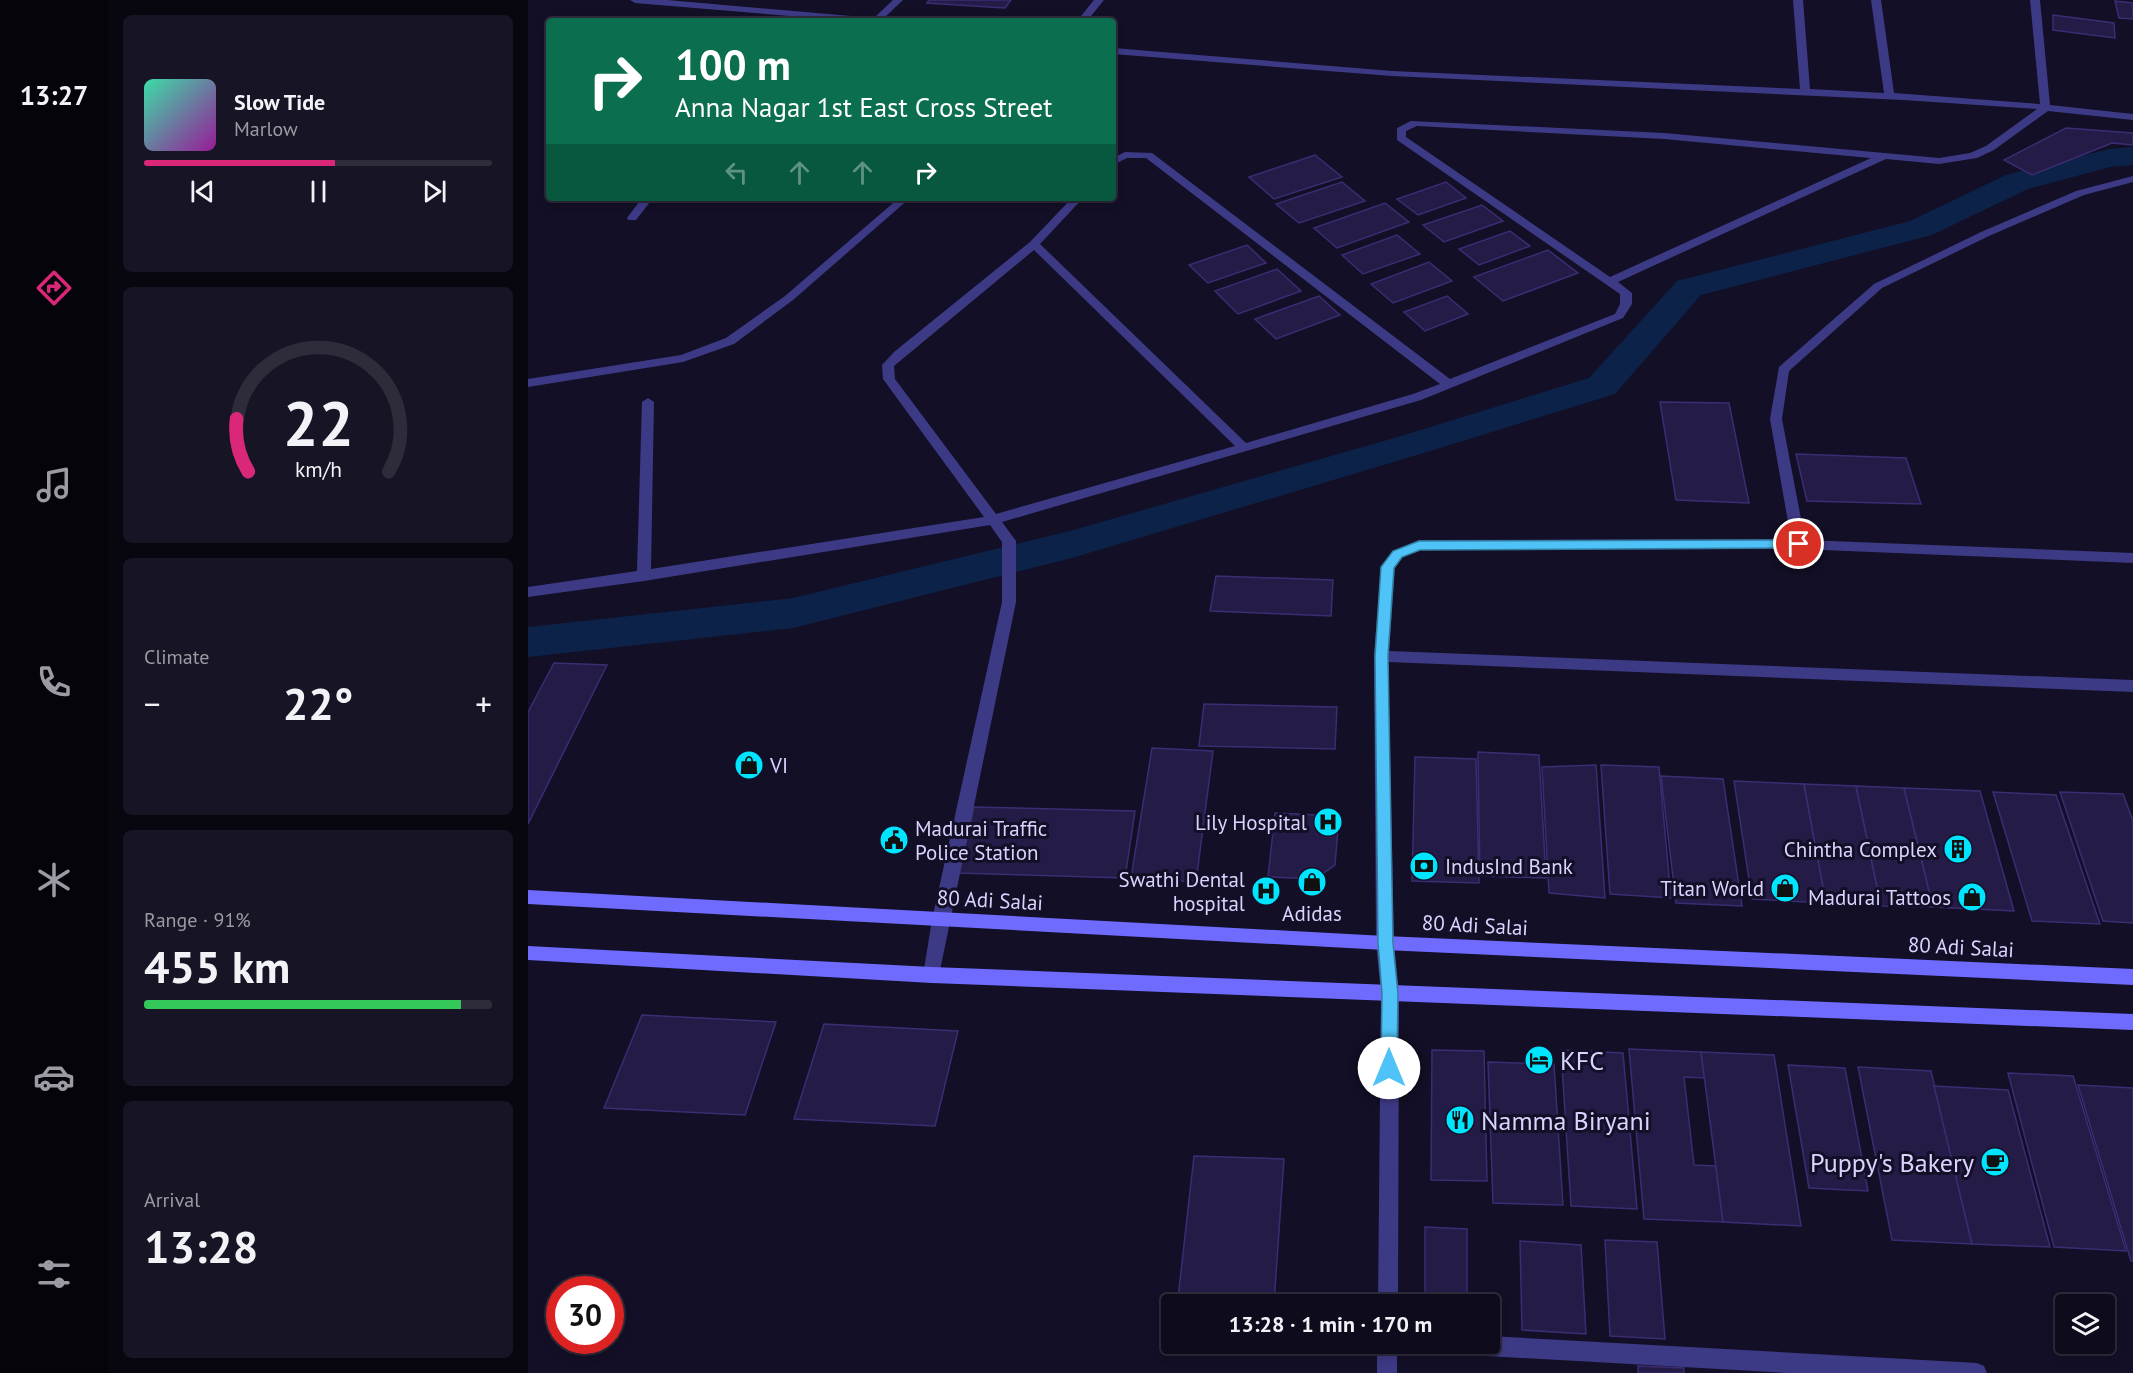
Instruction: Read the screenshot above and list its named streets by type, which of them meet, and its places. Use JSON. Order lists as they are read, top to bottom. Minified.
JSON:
{"streets":{"main road":["80 Adi Salai"]},"places":{"shop":["VI","Adidas","Titan World","Madurai Tattoos"],"hospital":["Lily Hospital","Swathi Dental hospital"],"public building":["Madurai Traffic Police Station"],"building":["Chintha Complex"],"bank":["IndusInd Bank"],"hotel":["KFC"],"restaurant":["Namma Biryani"],"cafe":["Puppy's Bakery"]},"page":{"tabs":"13:27","turn":["100 m","Anna Nagar 1st East Cross Street"],"song":["Slow Tide","Marlow"],"tile":["Climate",["Range · 91%","455 km"],["Arrival","13:28"]],"heat":["−","22°","+"],"limit":"30","trip":"13:28 · 1 min · 170 m","gauge":["22","km/h"]}}
